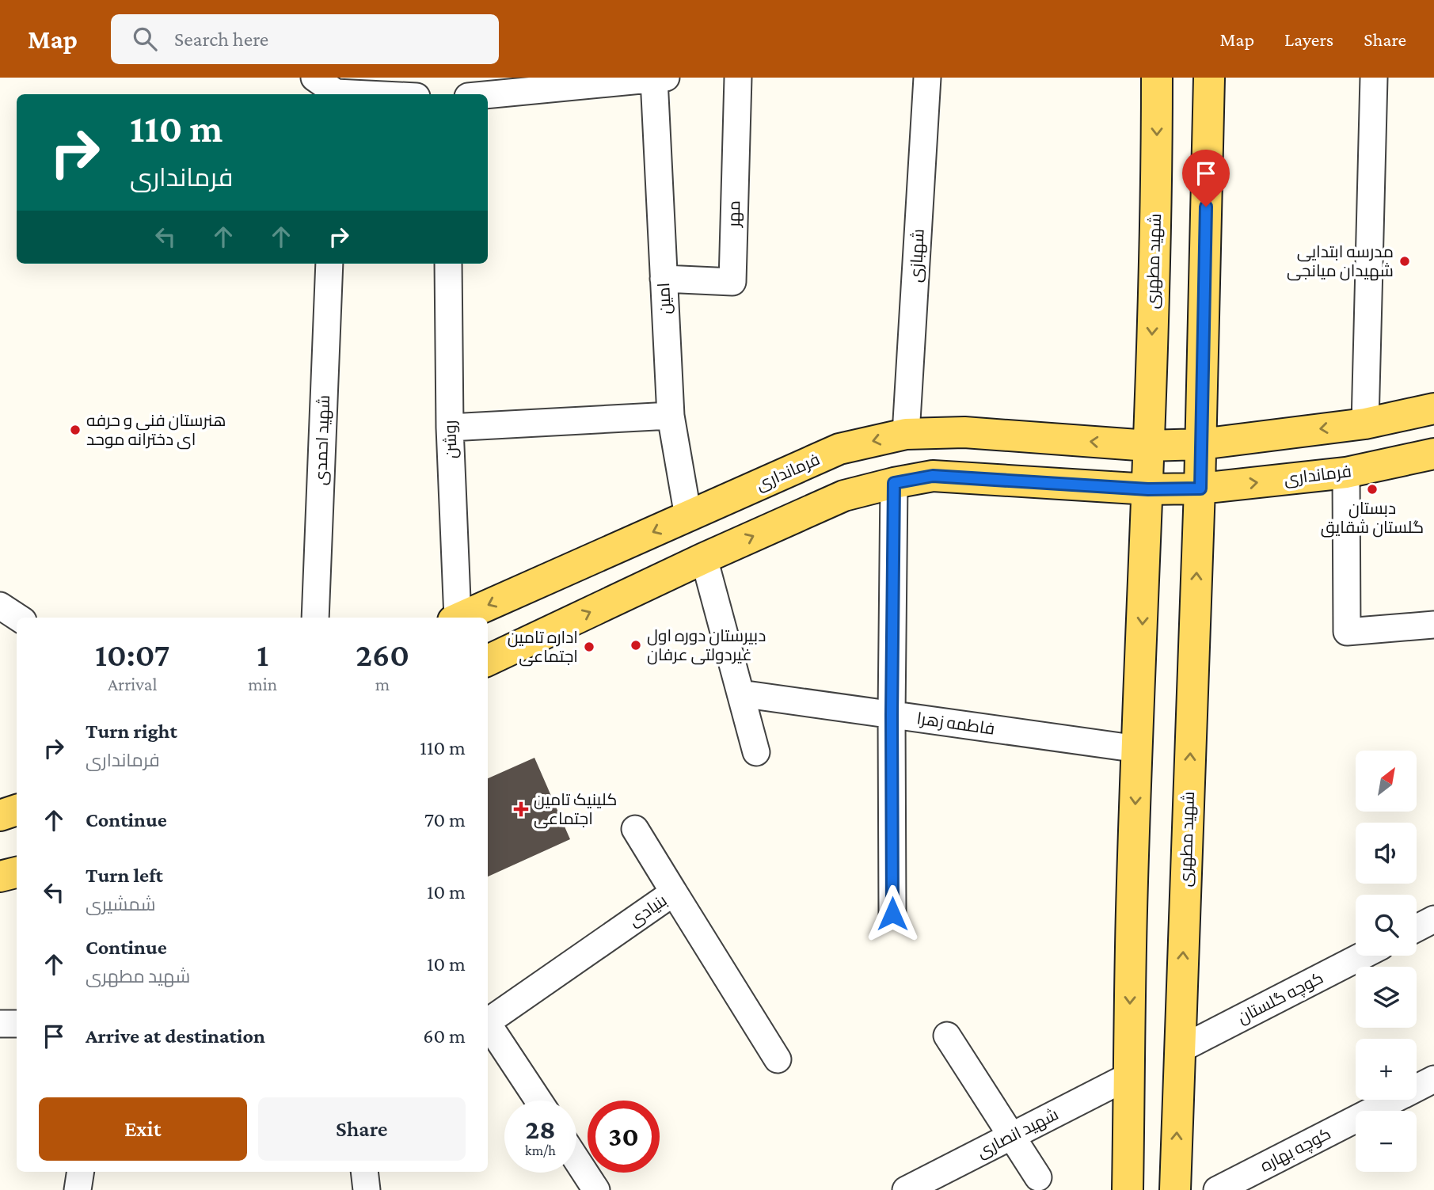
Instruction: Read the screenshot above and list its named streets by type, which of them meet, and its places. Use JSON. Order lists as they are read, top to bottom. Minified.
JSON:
{"streets":{"main road":["شهید مطهری","فرمانداری"],"street":["مهر","شهبازی","امین","روشن","شهید احمدی","فاطمه زهرا","بنیادی","کوچه گلستان","شهید انصاری","کوچه بهاره"]},"crossings":[["مهر","امین"],["شهبازی","فرمانداری"],["شهید مطهری","فرمانداری"],["شهید مطهری","کوچه گلستان"],["امین","فرمانداری"]],"places":{"other":["مدرسه ابتدایی شهیدان میانجی","هنرستان فنی و حرفه ای دخترانه موحد","دبستان گلستان شقایق","دبیرستان دوره اول غیردولتی عرفان","اداره تامین اجتماعی"],"health":["کلینیک تامین اجتماعی"]},"north":"top right","page":{"header":"Map","search":"Search here","nav":["Map","Layers","Share"],"turn":["110 m","فرمانداری"],"eta":["10:07","Arrival","1","min","260","m"],"list":[{"name":"Turn right","note":"فرمانداری","value":"110 m"},{"name":"Continue","value":"70 m"},{"name":"Turn left","note":"شمشیری","value":"10 m"},{"name":"Continue","note":"شهید مطهری","value":"10 m"},{"name":"Arrive at destination","value":"60 m"}],"map_buttons":["+","−"],"buttons":["Exit","Share"],"speed":"28 km/h","limit":"30"}}
